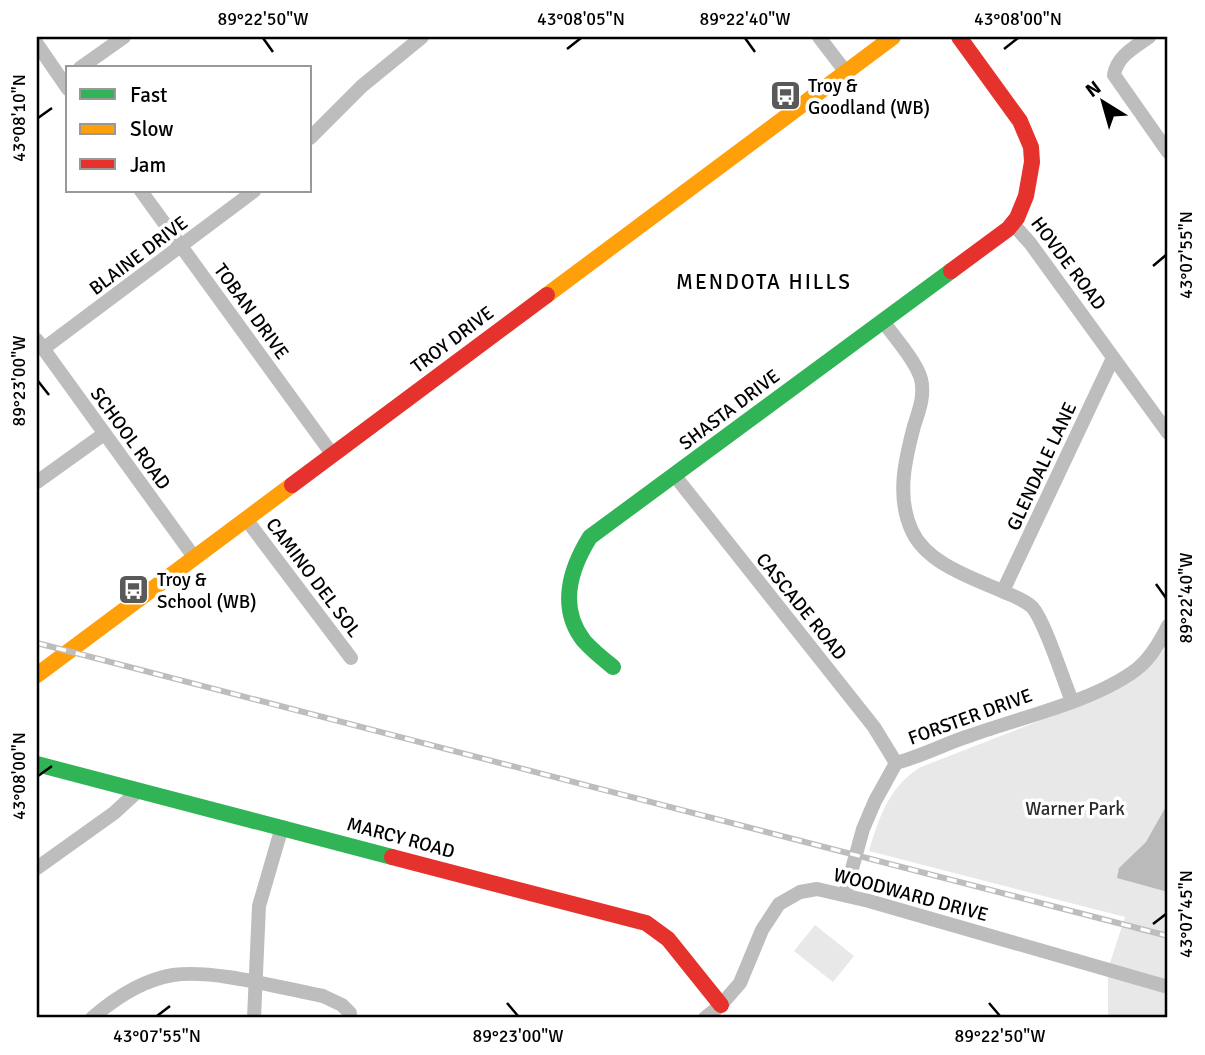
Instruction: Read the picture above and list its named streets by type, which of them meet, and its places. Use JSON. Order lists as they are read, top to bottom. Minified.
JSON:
{"streets":{"street":["BLAINE DRIVE","HOVDE ROAD","TOBAN DRIVE","TROY DRIVE","SHASTA DRIVE","SCHOOL ROAD","GLENDALE LANE","CAMINO DEL SOL","CASCADE ROAD","FORSTER DRIVE","MARCY ROAD","WOODWARD DRIVE"]},"crossings":[["BLAINE DRIVE","TOBAN DRIVE"],["BLAINE DRIVE","SCHOOL ROAD"],["HOVDE ROAD","SHASTA DRIVE"],["HOVDE ROAD","GLENDALE LANE"],["TOBAN DRIVE","TROY DRIVE"],["TROY DRIVE","SCHOOL ROAD"],["TROY DRIVE","CAMINO DEL SOL"],["SHASTA DRIVE","CASCADE ROAD"],["CASCADE ROAD","FORSTER DRIVE"],["FORSTER DRIVE","WOODWARD DRIVE"],["MARCY ROAD","WOODWARD DRIVE"]],"districts":["MENDOTA HILLS"],"parks":["Warner Park"],"places":{"bus stop":["Troy & Goodland (WB)","Troy & School (WB)"]},"legend":["Fast","Slow","Jam"],"north":"top left","coordinates":["89°22'50\"W","43°08'05\"N","89°22'40\"W","43°08'00\"N","43°08'10\"N","43°07'55\"N","89°23'00\"W","43°07'45\"N"]}
